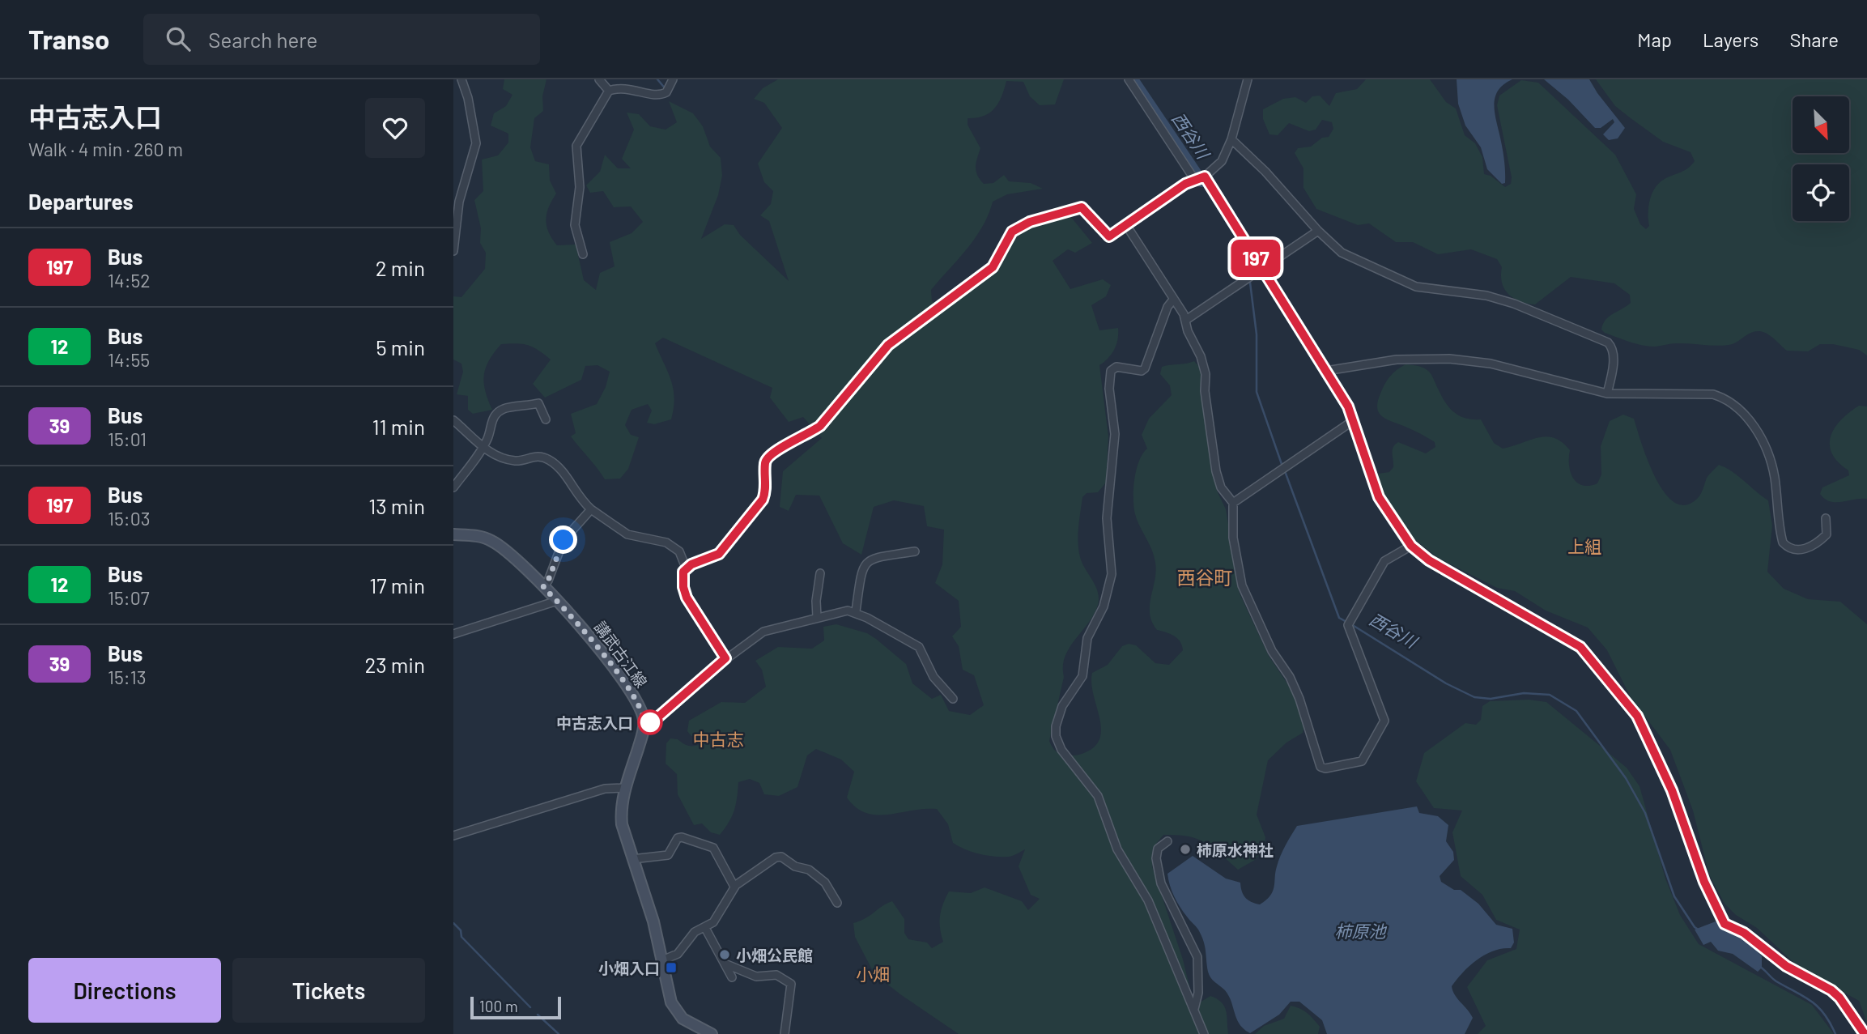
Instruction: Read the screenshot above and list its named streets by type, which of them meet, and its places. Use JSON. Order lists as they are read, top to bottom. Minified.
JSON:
{"streets":{"main road":["講武古江線"]},"districts":["上組","西谷町","中古志","小畑"],"water":["西谷川","柿原池"],"places":{"other":["中古志入口","柿原水神社","小畑公民館"],"transit":["小畑入口"]},"lines":["bus line 197"],"scale_bar":"100 m","north":"bottom right","page":{"header":"Transo","search":"Search here","nav":["Map","Layers","Share"],"heading":[["中古志入口","Walk · 4 min · 260 m"],"Departures"],"on_map":"197","list":[{"mark":"197","name":"Bus","note":"14:52","value":"2 min"},{"mark":"12","name":"Bus","note":"14:55","value":"5 min"},{"mark":"39","name":"Bus","note":"15:01","value":"11 min"},{"mark":"197","name":"Bus","note":"15:03","value":"13 min"},{"mark":"12","name":"Bus","note":"15:07","value":"17 min"},{"mark":"39","name":"Bus","note":"15:13","value":"23 min"}],"buttons":["Directions","Tickets"],"scale":"100 m"}}
